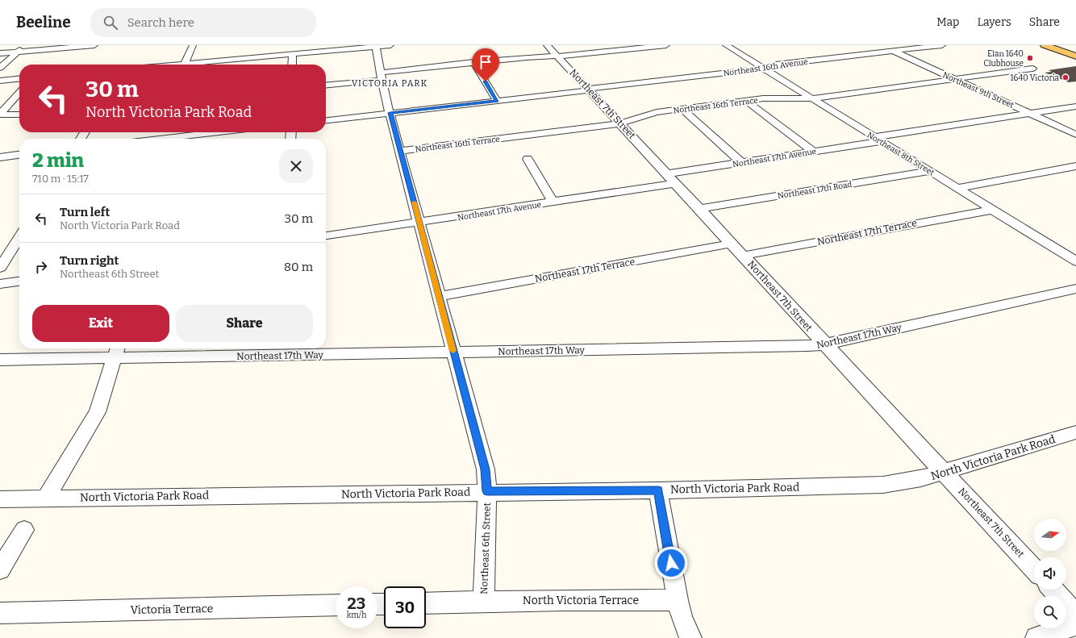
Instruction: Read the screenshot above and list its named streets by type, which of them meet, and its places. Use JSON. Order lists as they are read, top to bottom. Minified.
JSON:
{"streets":{"street":["Northeast 16th Avenue","Northeast 9th Street","Northeast 7th Street","Northeast 16th Terrace","Northeast 8th Street","Northeast 17th Avenue","Northeast 17th Road","Northeast 17th Terrace","Northeast 17th Way","North Victoria Park Road","Northeast 6th Street","North Victoria Terrace","Victoria Terrace"]},"crossings":[["Northeast 16th Avenue","Northeast 9th Street"],["Northeast 16th Avenue","Northeast 7th Street"],["Northeast 16th Avenue","Northeast 8th Street"],["Northeast 16th Avenue","Northeast 6th Street"],["Northeast 9th Street","Northeast 16th Terrace"],["Northeast 9th Street","Northeast 17th Avenue"],["Northeast 7th Street","Northeast 16th Terrace"],["Northeast 7th Street","Northeast 17th Avenue"],["Northeast 7th Street","Northeast 17th Road"],["Northeast 7th Street","Northeast 17th Terrace"],["Northeast 7th Street","Northeast 17th Way"],["Northeast 7th Street","North Victoria Park Road"],["Northeast 16th Terrace","Northeast 8th Street"],["Northeast 16th Terrace","Northeast 6th Street"],["Northeast 8th Street","Northeast 17th Avenue"],["Northeast 8th Street","Northeast 17th Road"],["Northeast 8th Street","Northeast 17th Terrace"],["Northeast 17th Avenue","Northeast 6th Street"],["Northeast 17th Terrace","Northeast 6th Street"],["Northeast 17th Way","Northeast 6th Street"],["North Victoria Park Road","Northeast 6th Street"],["Northeast 6th Street","North Victoria Terrace"]],"districts":["VICTORIA PARK"],"places":["Elan 1640 Clubhouse","1640 Victoria"],"north":"right","page":{"header":"Beeline","search":"Search here","nav":["Map","Layers","Share"],"turn":["30 m","North Victoria Park Road"],"heading":["2 min","710 m · 15:17"],"list":[{"name":"Turn left","note":"North Victoria Park Road","value":"30 m"},{"name":"Turn right","note":"Northeast 6th Street","value":"80 m"}],"buttons":["Exit","Share"],"speed":"23 km/h","limit":"30"}}
